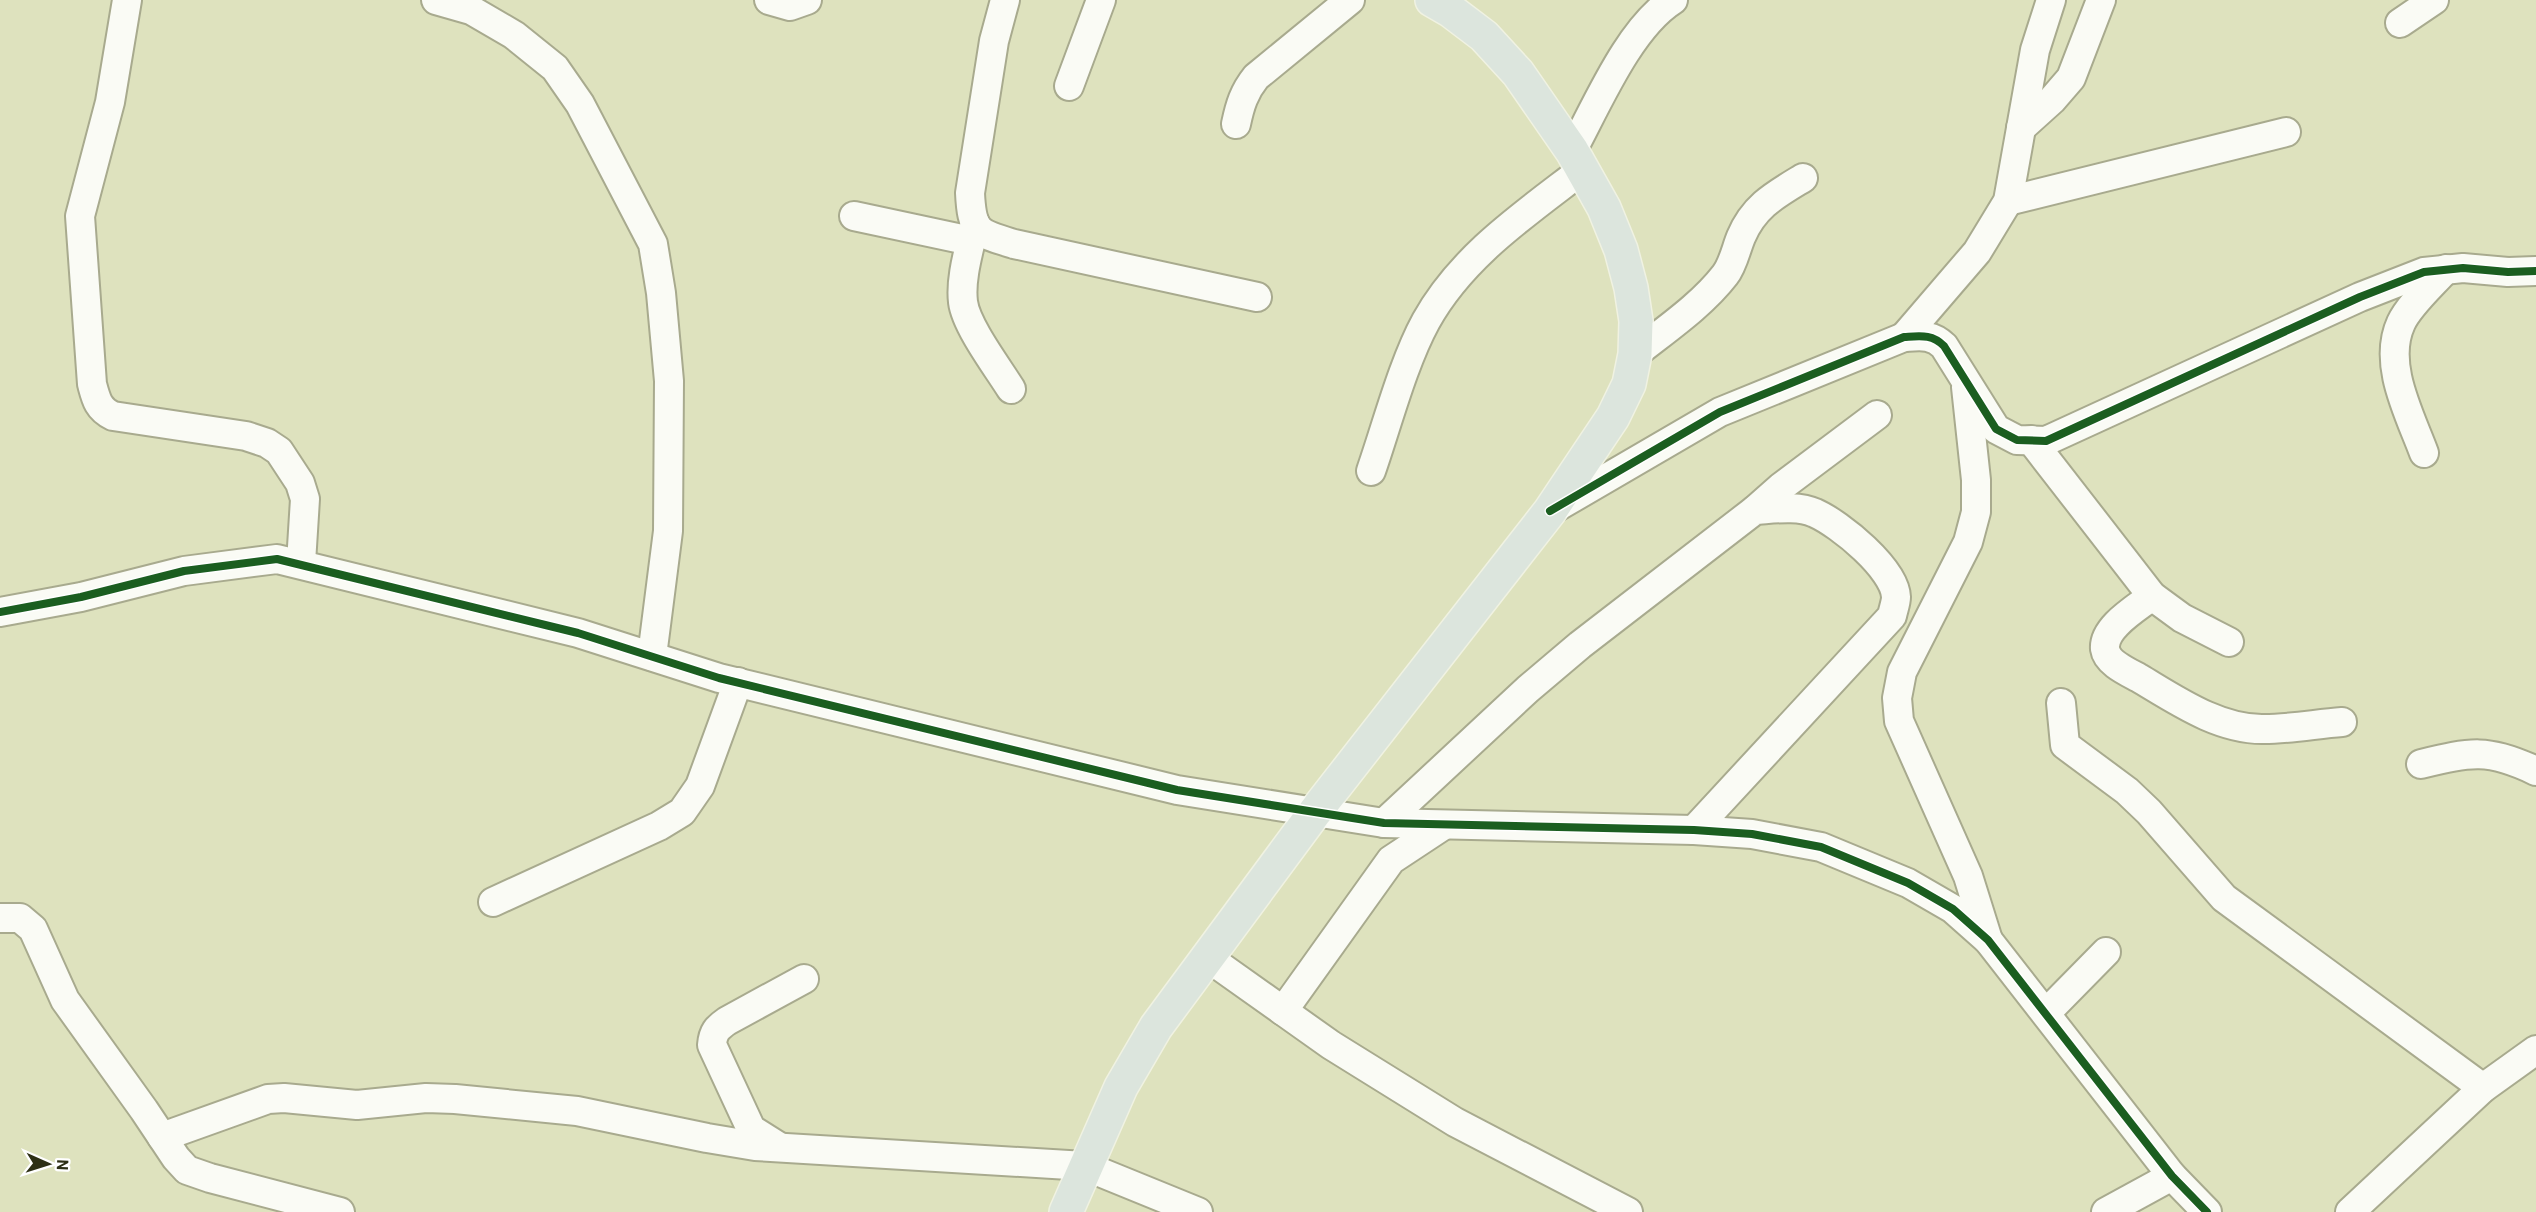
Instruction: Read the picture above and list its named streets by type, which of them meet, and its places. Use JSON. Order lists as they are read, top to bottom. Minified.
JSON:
{"north":"right"}
